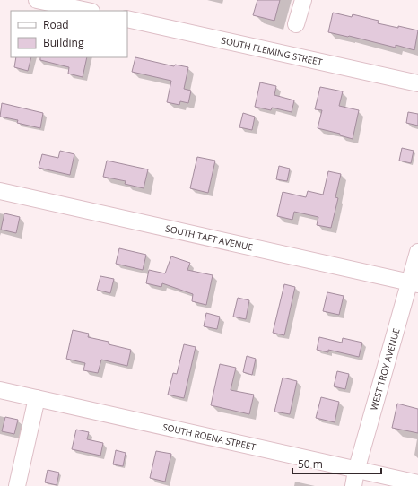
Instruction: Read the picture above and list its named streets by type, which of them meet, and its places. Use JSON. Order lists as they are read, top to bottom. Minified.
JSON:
{"streets":{"street":["SOUTH FLEMING STREET","SOUTH TAFT AVENUE","WEST TROY AVENUE","SOUTH ROENA STREET"]},"crossings":[["SOUTH TAFT AVENUE","WEST TROY AVENUE"],["WEST TROY AVENUE","SOUTH ROENA STREET"]],"legend":["Road","Building"],"scale_bar":"50 m"}
